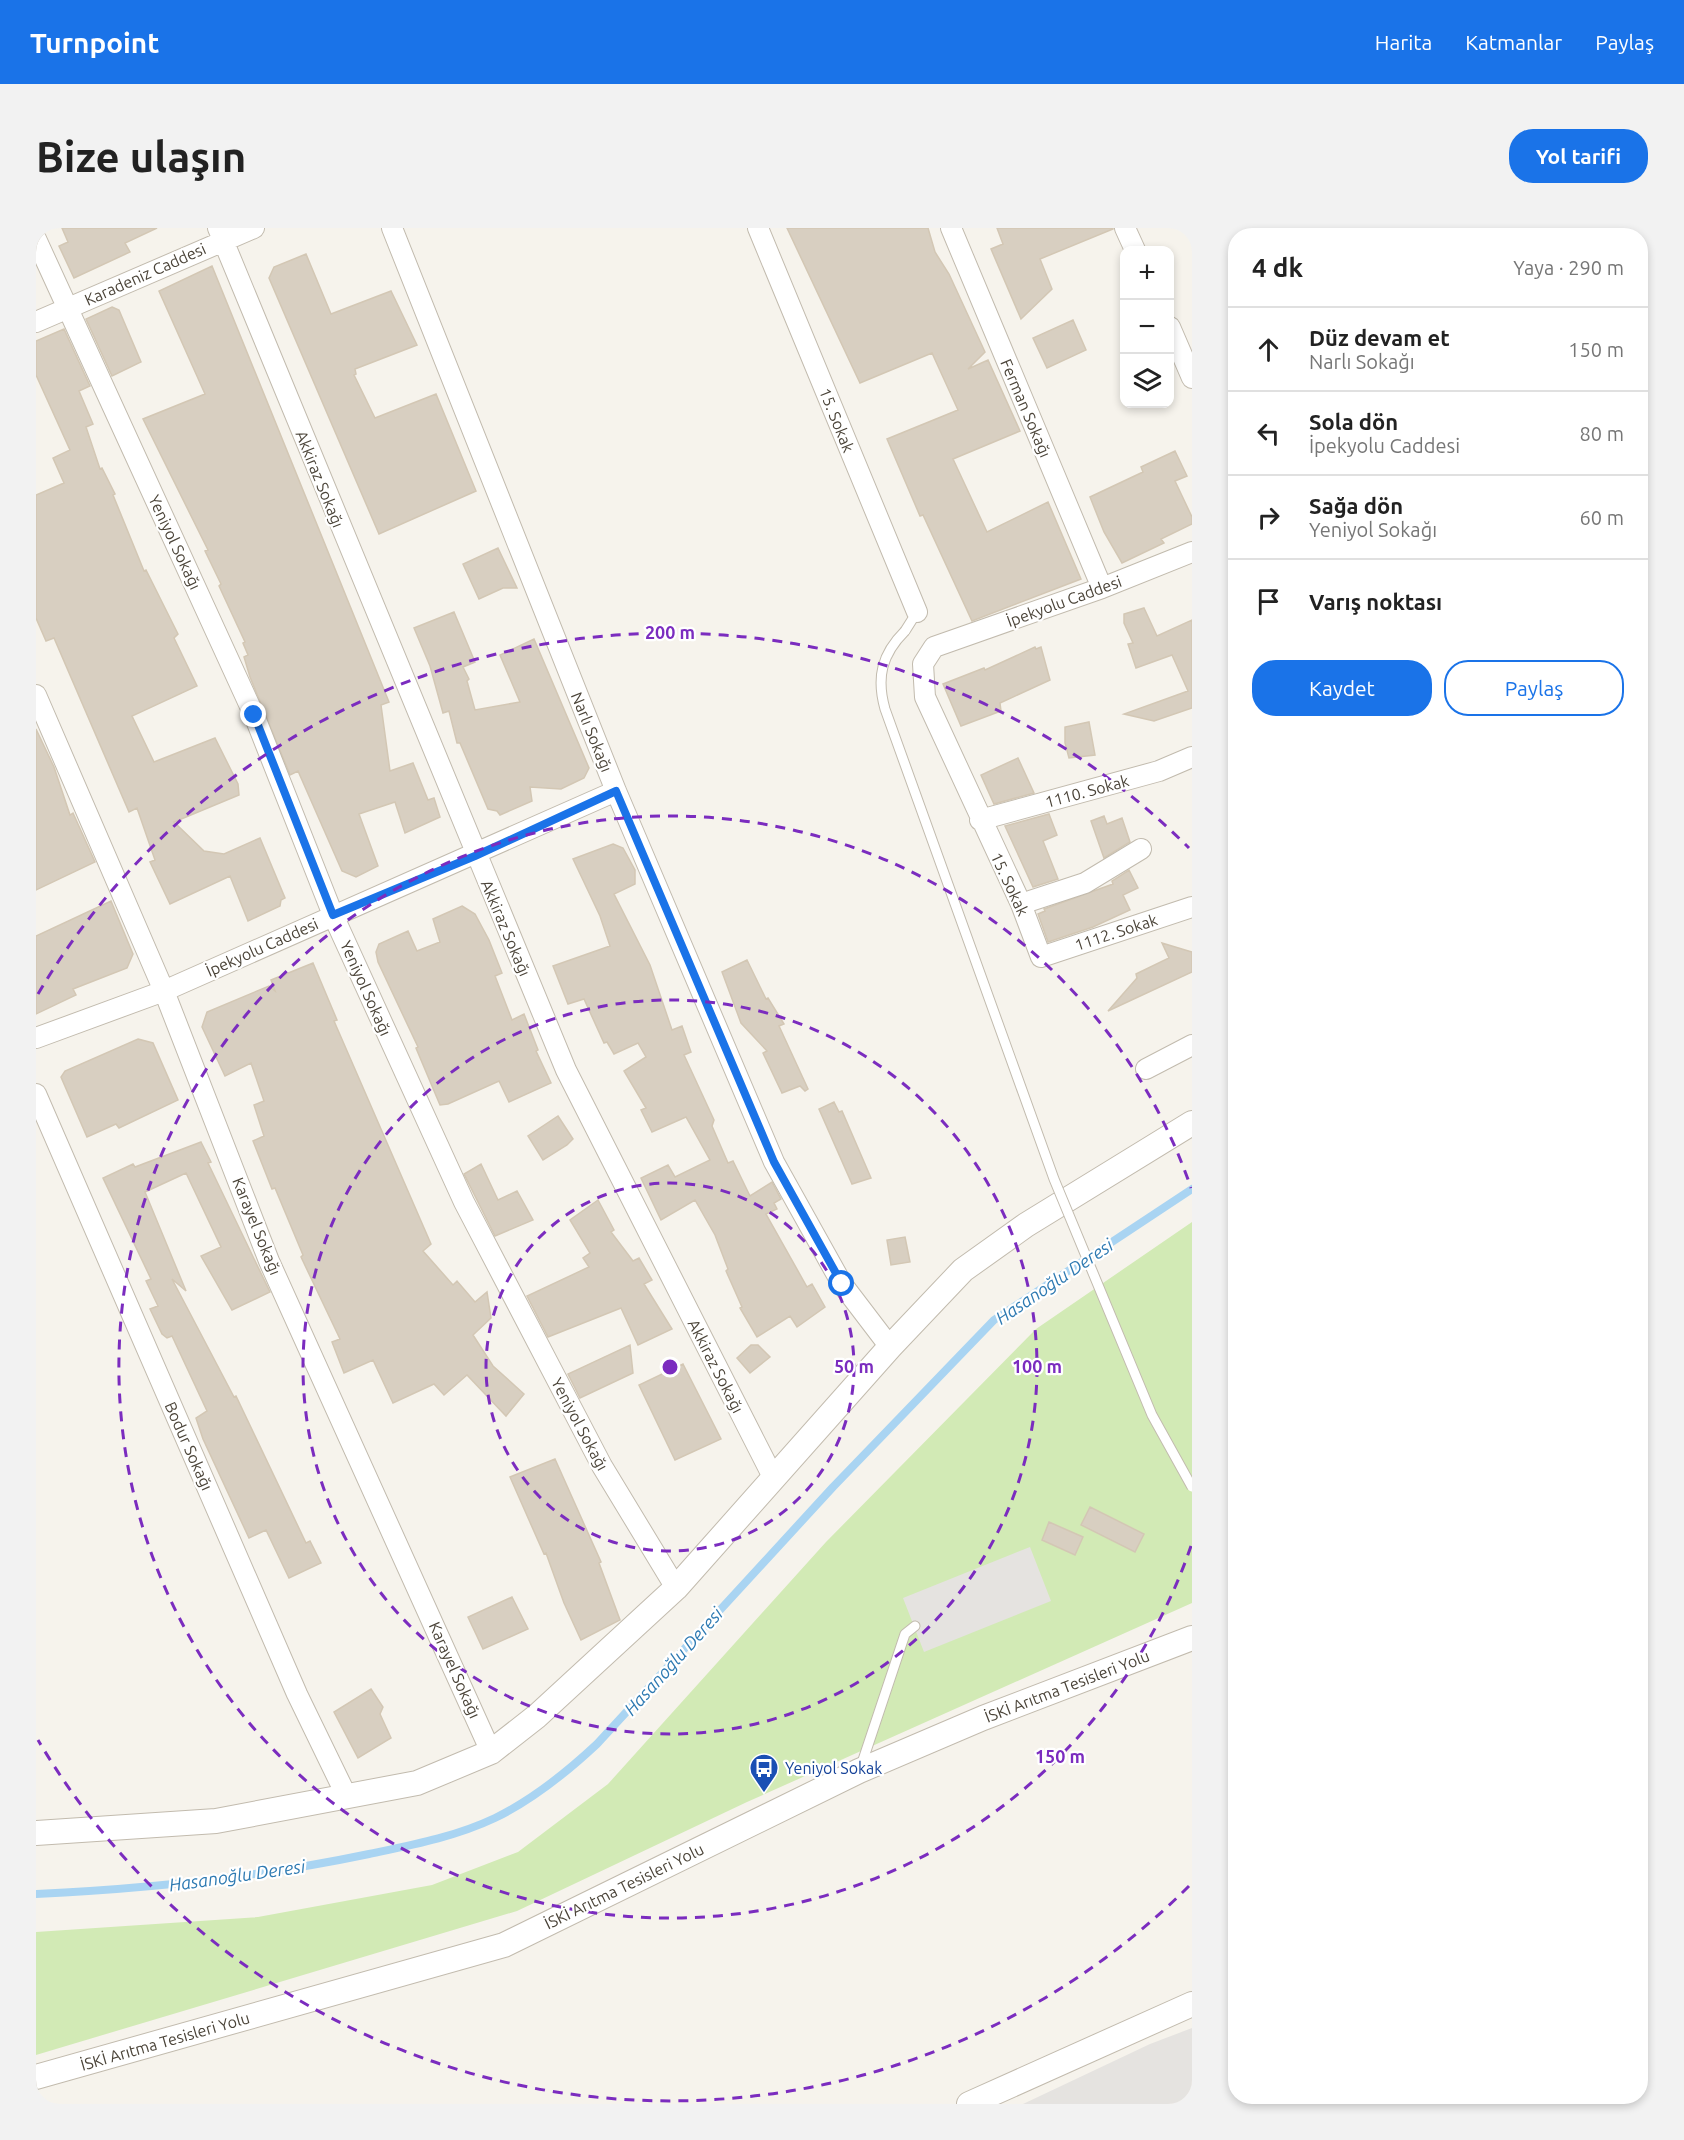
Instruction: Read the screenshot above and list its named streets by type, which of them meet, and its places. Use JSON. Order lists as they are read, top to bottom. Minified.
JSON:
{"streets":{"street":["Karadeniz Caddesi","Ferman Sokağı","15. Sokak","Akkiraz Sokağı","Yeniyol Sokağı","İpekyolu Caddesi","Narlı Sokağı","1110. Sokak","1112. Sokak","Karayel Sokağı","Bodur Sokağı","İSKİ Arıtma Tesisleri Yolu"]},"crossings":[["Karadeniz Caddesi","Akkiraz Sokağı"],["Karadeniz Caddesi","Yeniyol Sokağı"],["Ferman Sokağı","İpekyolu Caddesi"],["15. Sokak","İpekyolu Caddesi"],["15. Sokak","1110. Sokak"],["15. Sokak","1112. Sokak"],["Akkiraz Sokağı","İpekyolu Caddesi"],["Yeniyol Sokağı","İpekyolu Caddesi"],["İpekyolu Caddesi","Narlı Sokağı"],["İpekyolu Caddesi","Karayel Sokağı"]],"water":["Hasanoğlu Deresi"],"places":{"bus stop":["Yeniyol Sokak"]},"page":{"header":"Turnpoint","nav":["Harita","Katmanlar","Paylaş"],"buttons":["Yol tarifi",["Kaydet","Paylaş"]],"title":"Bize ulaşın","heading":["4 dk","Yaya · 290 m"],"map_buttons":["+","−"],"list":[["Düz devam et","Narlı Sokağı","150 m"],["Sola dön","İpekyolu Caddesi","80 m"],["Sağa dön","Yeniyol Sokağı","60 m"],"Varış noktası"]},"rings":["200 m","50 m","100 m","150 m"]}
